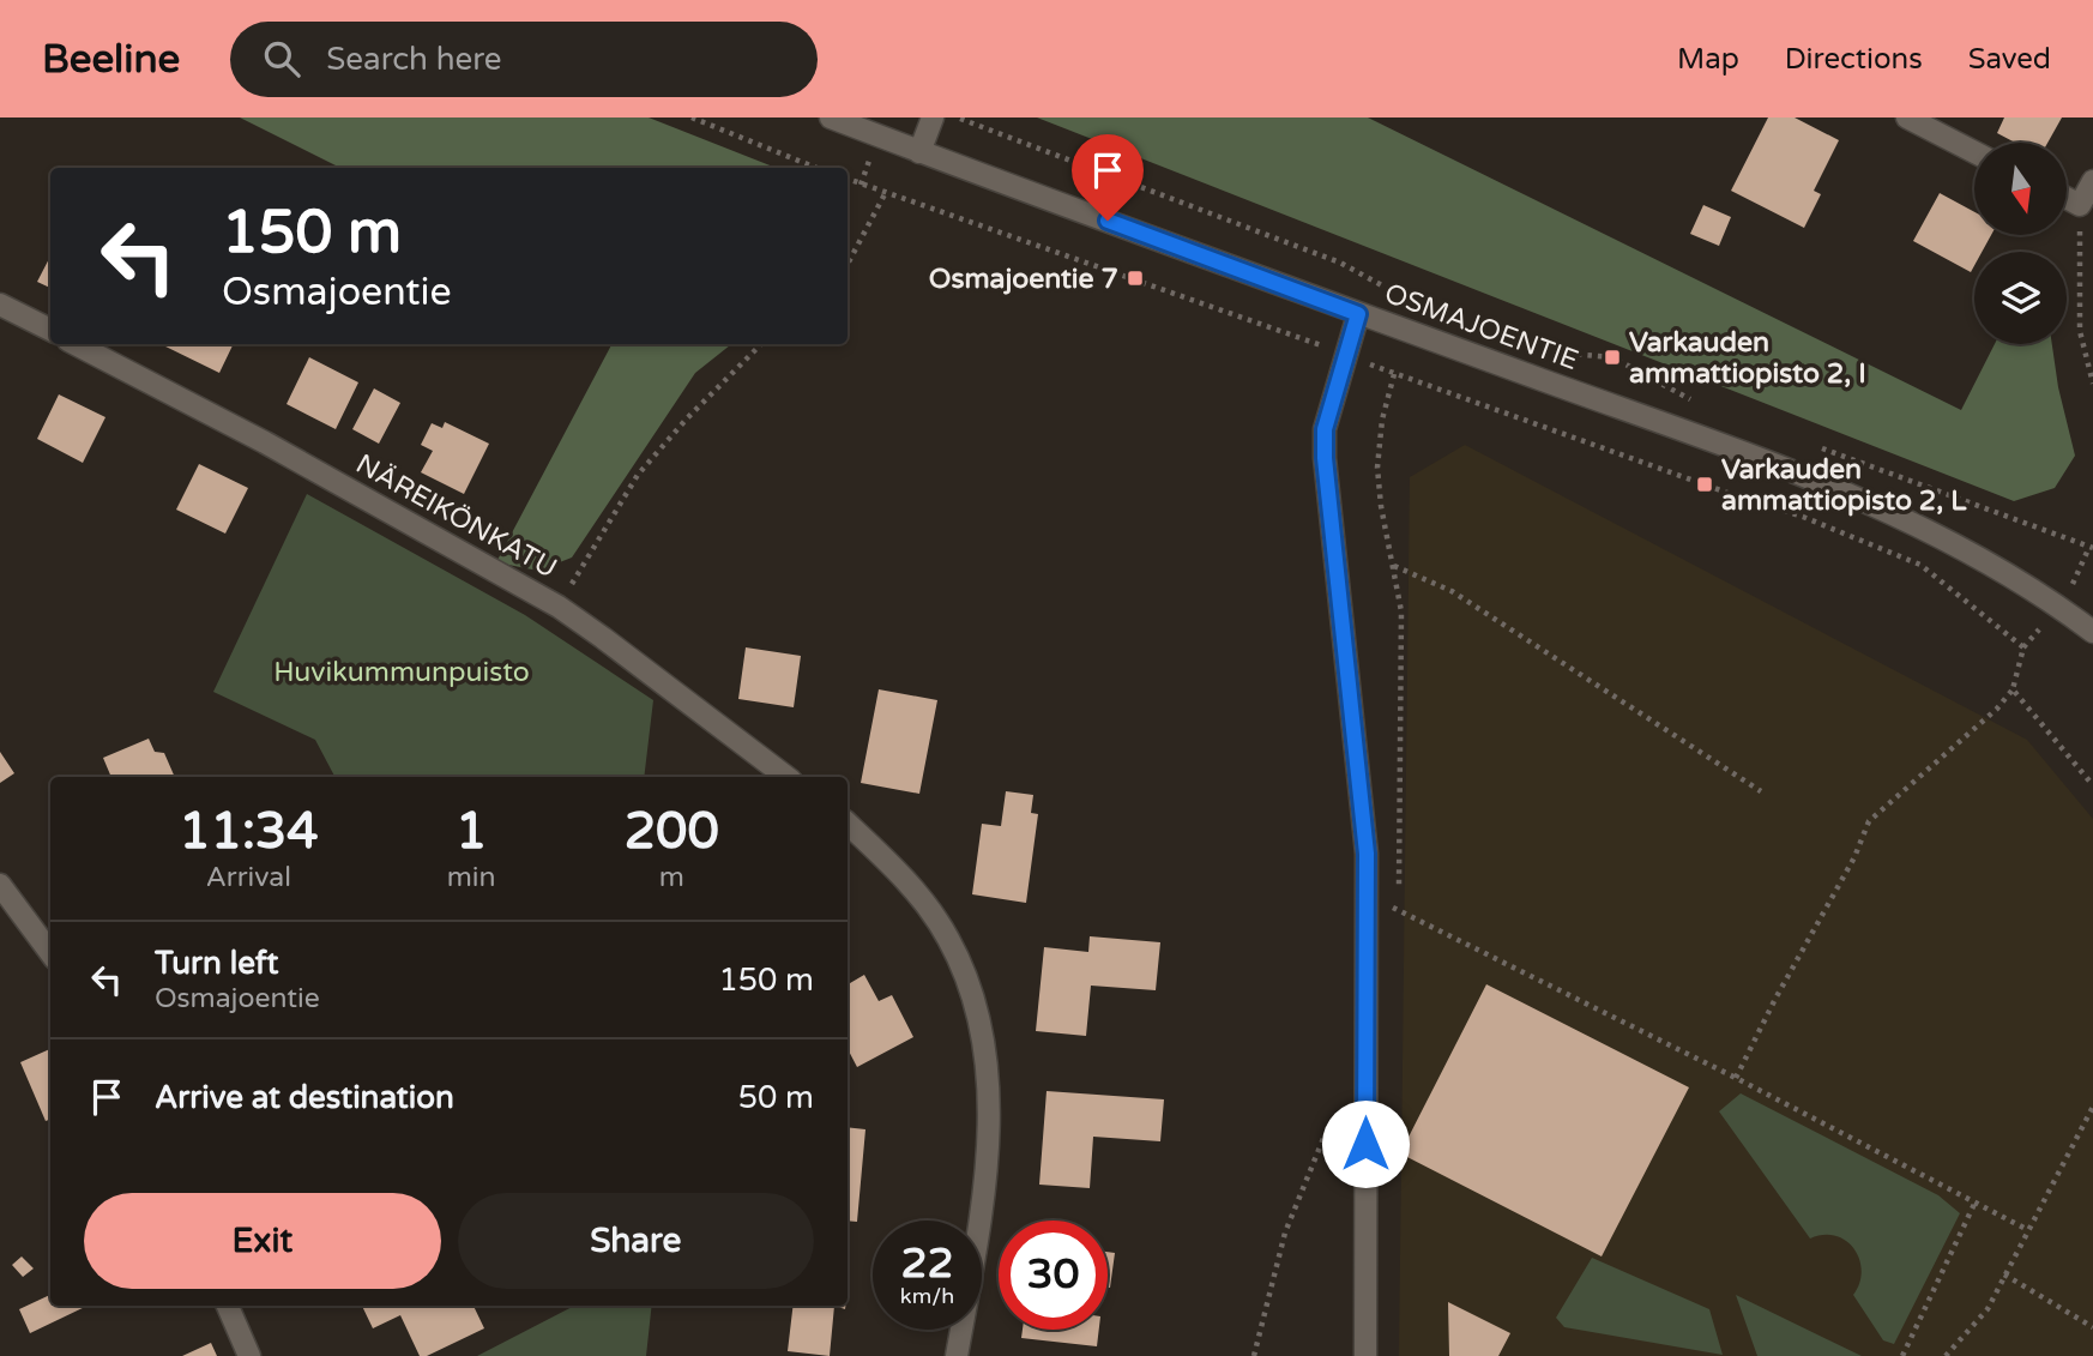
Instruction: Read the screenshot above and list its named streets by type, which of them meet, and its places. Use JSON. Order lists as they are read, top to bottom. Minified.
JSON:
{"streets":{"street":["OSMAJOENTIE","NÄREIKÖNKATU"]},"parks":["Huvikummunpuisto"],"places":{"transit":["Osmajoentie 7","Varkauden ammattiopisto 2, I","Varkauden ammattiopisto 2, L"]},"north":"bottom","page":{"header":"Beeline","search":"Search here","nav":["Map","Directions","Saved"],"turn":["150 m","Osmajoentie"],"eta":["11:34","Arrival","1","min","200","m"],"list":[{"name":"Turn left","note":"Osmajoentie","value":"150 m"},{"name":"Arrive at destination","value":"50 m"}],"buttons":["Exit","Share"],"speed":"22 km/h","limit":"30"}}
